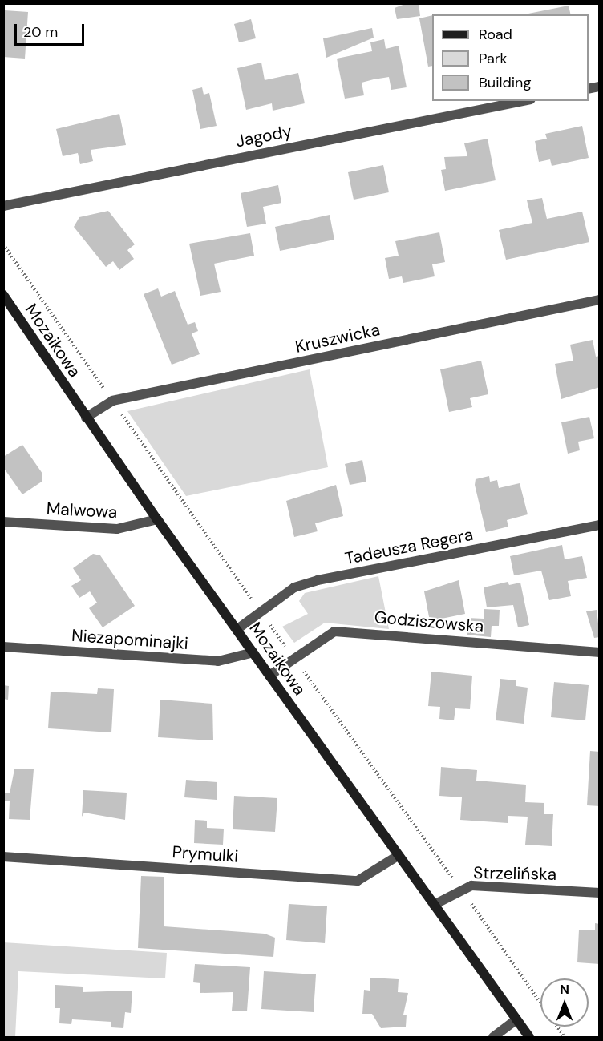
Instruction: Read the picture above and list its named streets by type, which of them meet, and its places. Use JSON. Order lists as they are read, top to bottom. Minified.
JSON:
{"streets":{"street":["Jagody","Kruszwicka","Mozaikowa","Malwowa","Tadeusza Regera","Godziszowska","Niezapominajki","Prymulki","Strzelińska"]},"crossings":[["Kruszwicka","Mozaikowa"],["Mozaikowa","Malwowa"],["Mozaikowa","Tadeusza Regera"],["Mozaikowa","Godziszowska"],["Mozaikowa","Niezapominajki"],["Mozaikowa","Prymulki"],["Mozaikowa","Strzelińska"]],"legend":["Road","Park","Building"],"scale_bar":"20 m","north":"top"}
